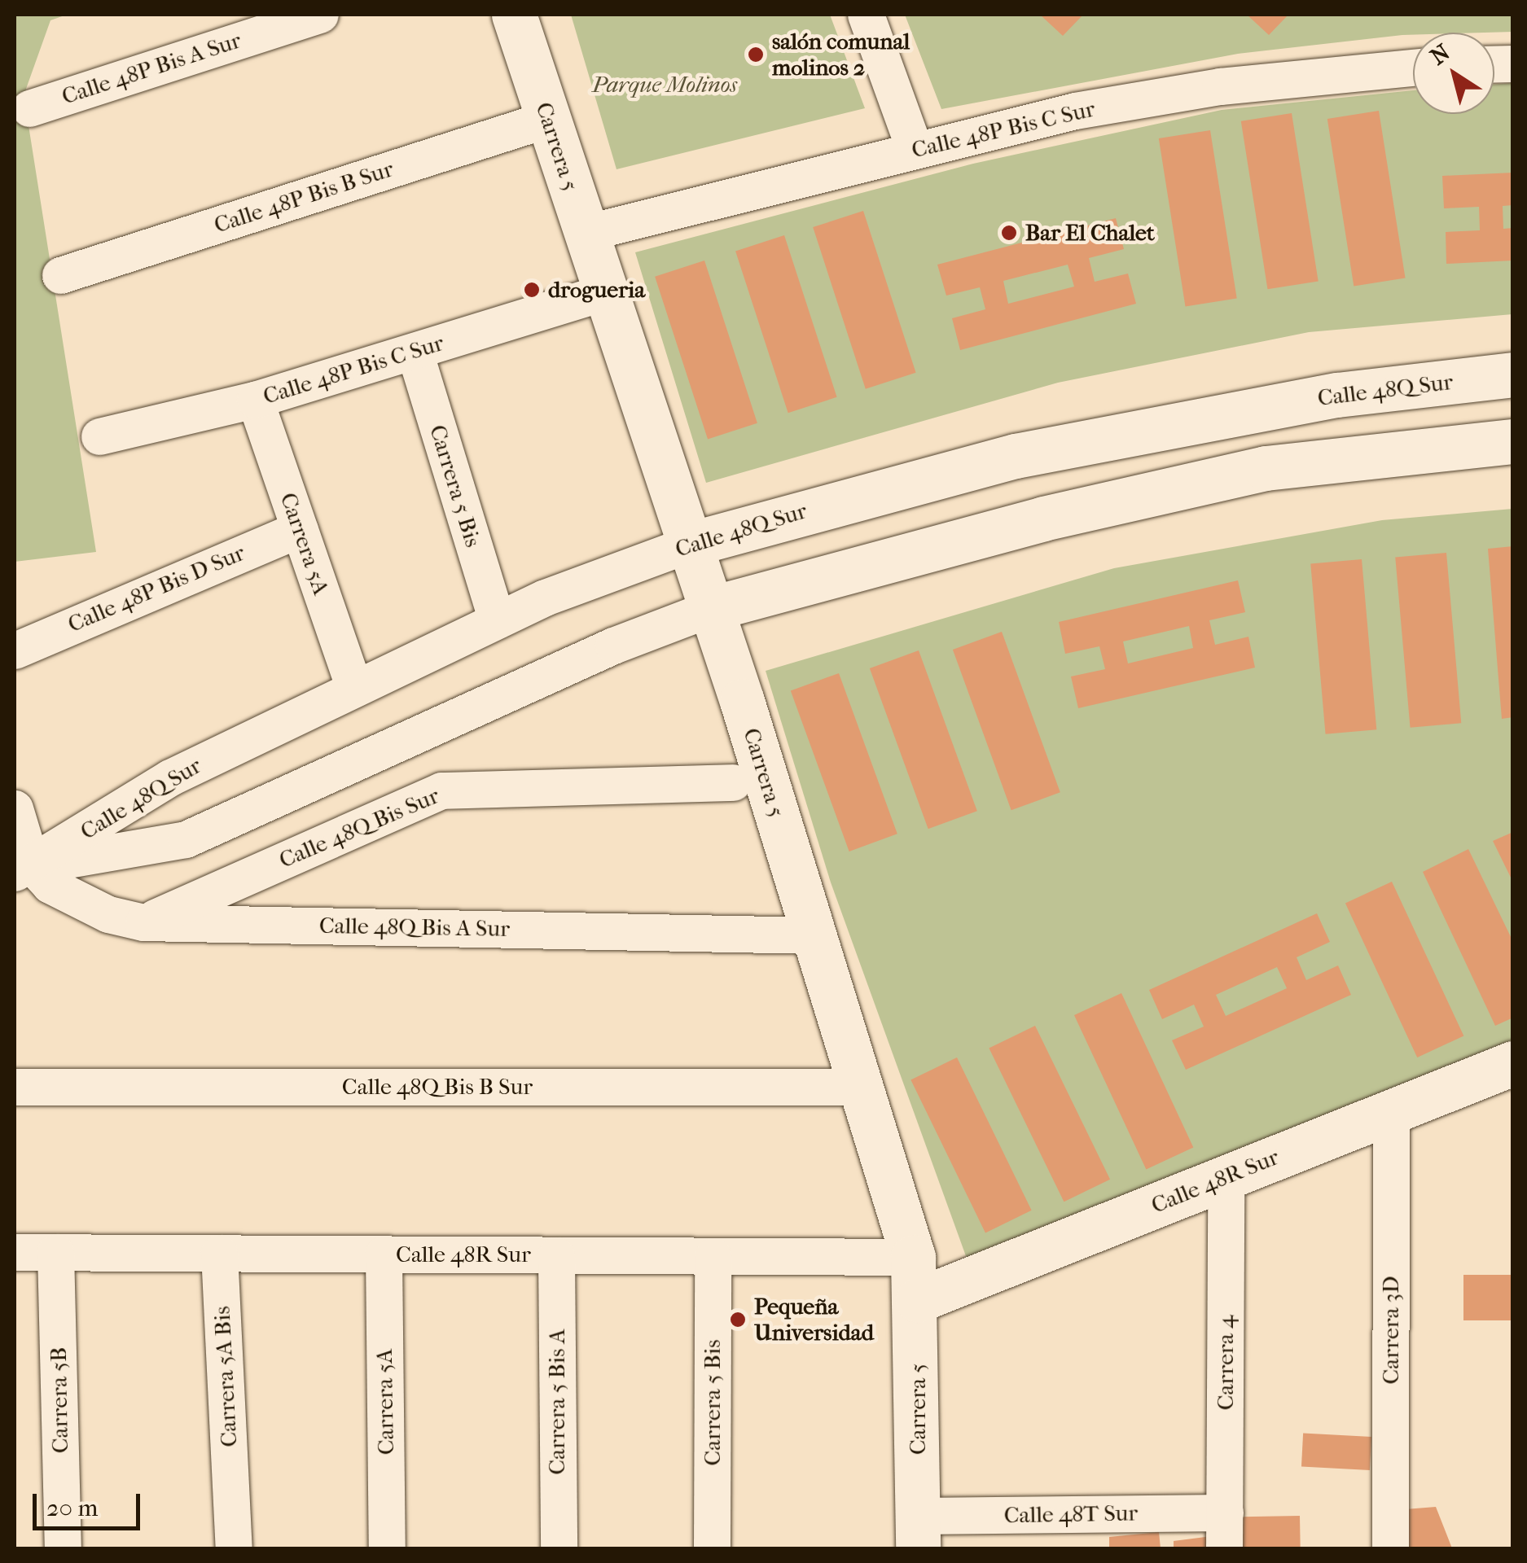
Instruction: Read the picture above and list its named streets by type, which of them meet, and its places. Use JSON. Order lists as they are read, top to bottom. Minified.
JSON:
{"streets":{"main road":["Carrera 5","Calle 48Q Sur","Calle 48R Sur"],"street":["Calle 48P Bis A Sur","Calle 48P Bis C Sur","Calle 48P Bis B Sur","Carrera 5 Bis","Carrera 5A","Calle 48P Bis D Sur","Calle 48Q Bis Sur","Calle 48Q Bis A Sur","Calle 48Q Bis B Sur","Carrera 3D","Carrera 4","Carrera 5A Bis","Carrera 5B","Carrera 5 Bis A","Calle 48T Sur"]},"crossings":[["Calle 48P Bis C Sur","Carrera 5"],["Calle 48P Bis C Sur","Carrera 5 Bis"],["Calle 48P Bis C Sur","Carrera 5A"],["Carrera 5","Calle 48P Bis B Sur"],["Carrera 5","Calle 48Q Sur"],["Carrera 5","Calle 48Q Bis A Sur"],["Carrera 5","Calle 48Q Bis B Sur"],["Carrera 5","Calle 48R Sur"],["Carrera 5","Calle 48T Sur"],["Calle 48Q Sur","Carrera 5 Bis"],["Calle 48Q Sur","Carrera 5A"],["Calle 48Q Sur","Calle 48Q Bis A Sur"],["Carrera 5 Bis","Calle 48R Sur"],["Carrera 5A","Calle 48P Bis D Sur"],["Carrera 5A","Calle 48R Sur"],["Calle 48Q Bis Sur","Calle 48Q Bis A Sur"],["Calle 48R Sur","Carrera 3D"],["Calle 48R Sur","Carrera 4"],["Calle 48R Sur","Carrera 5A Bis"],["Calle 48R Sur","Carrera 5B"],["Calle 48R Sur","Carrera 5 Bis A"],["Carrera 4","Calle 48T Sur"]],"parks":["Parque Molinos"],"places":["salón comunal molinos 2","Bar El Chalet","drogueria","Pequeña Universidad"],"scale_bar":"20 m","north":"top left"}
